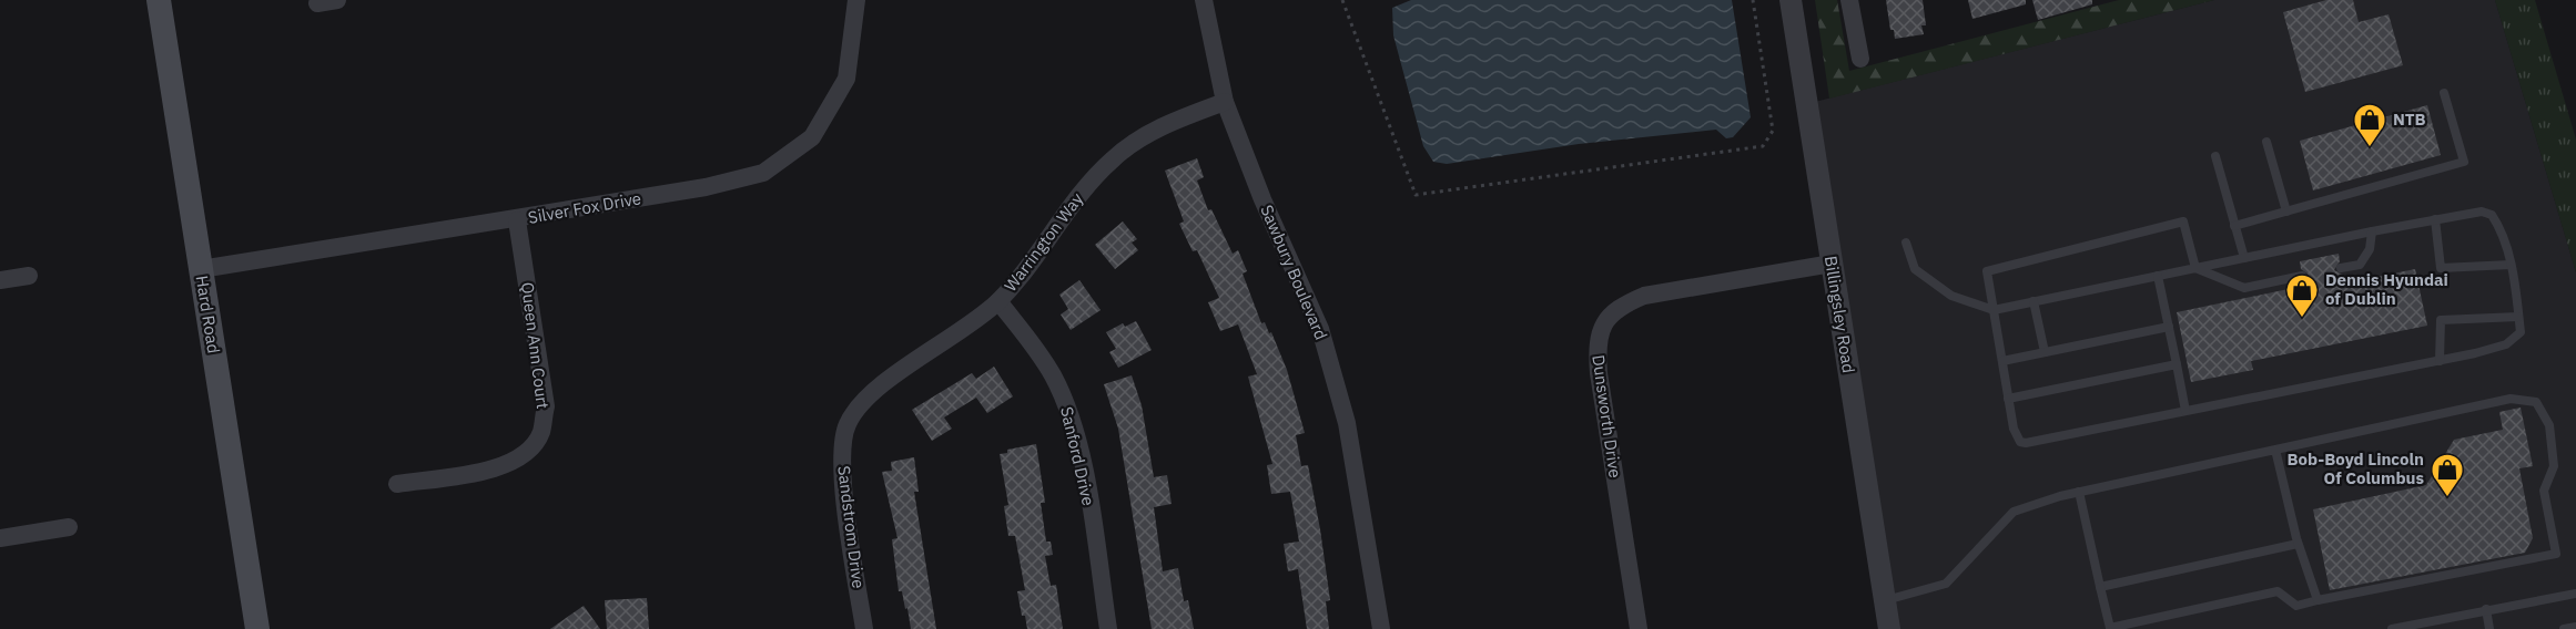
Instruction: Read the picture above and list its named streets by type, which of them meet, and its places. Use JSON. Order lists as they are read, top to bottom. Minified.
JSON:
{"streets":{"main road":["Hard Road"],"street":["Silver Fox Drive","Warrington Way","Sawbury Boulevard","Billingsley Road","Queen Ann Court","Dunsworth Drive","Sanford Drive","Sandstrom Drive"]},"crossings":[["Silver Fox Drive","Hard Road"],["Silver Fox Drive","Queen Ann Court"],["Warrington Way","Sawbury Boulevard"],["Warrington Way","Sanford Drive"],["Warrington Way","Sandstrom Drive"],["Billingsley Road","Dunsworth Drive"]],"places":{"shop":["NTB","Dennis Hyundai of Dublin","Bob-Boyd Lincoln Of Columbus"]}}
